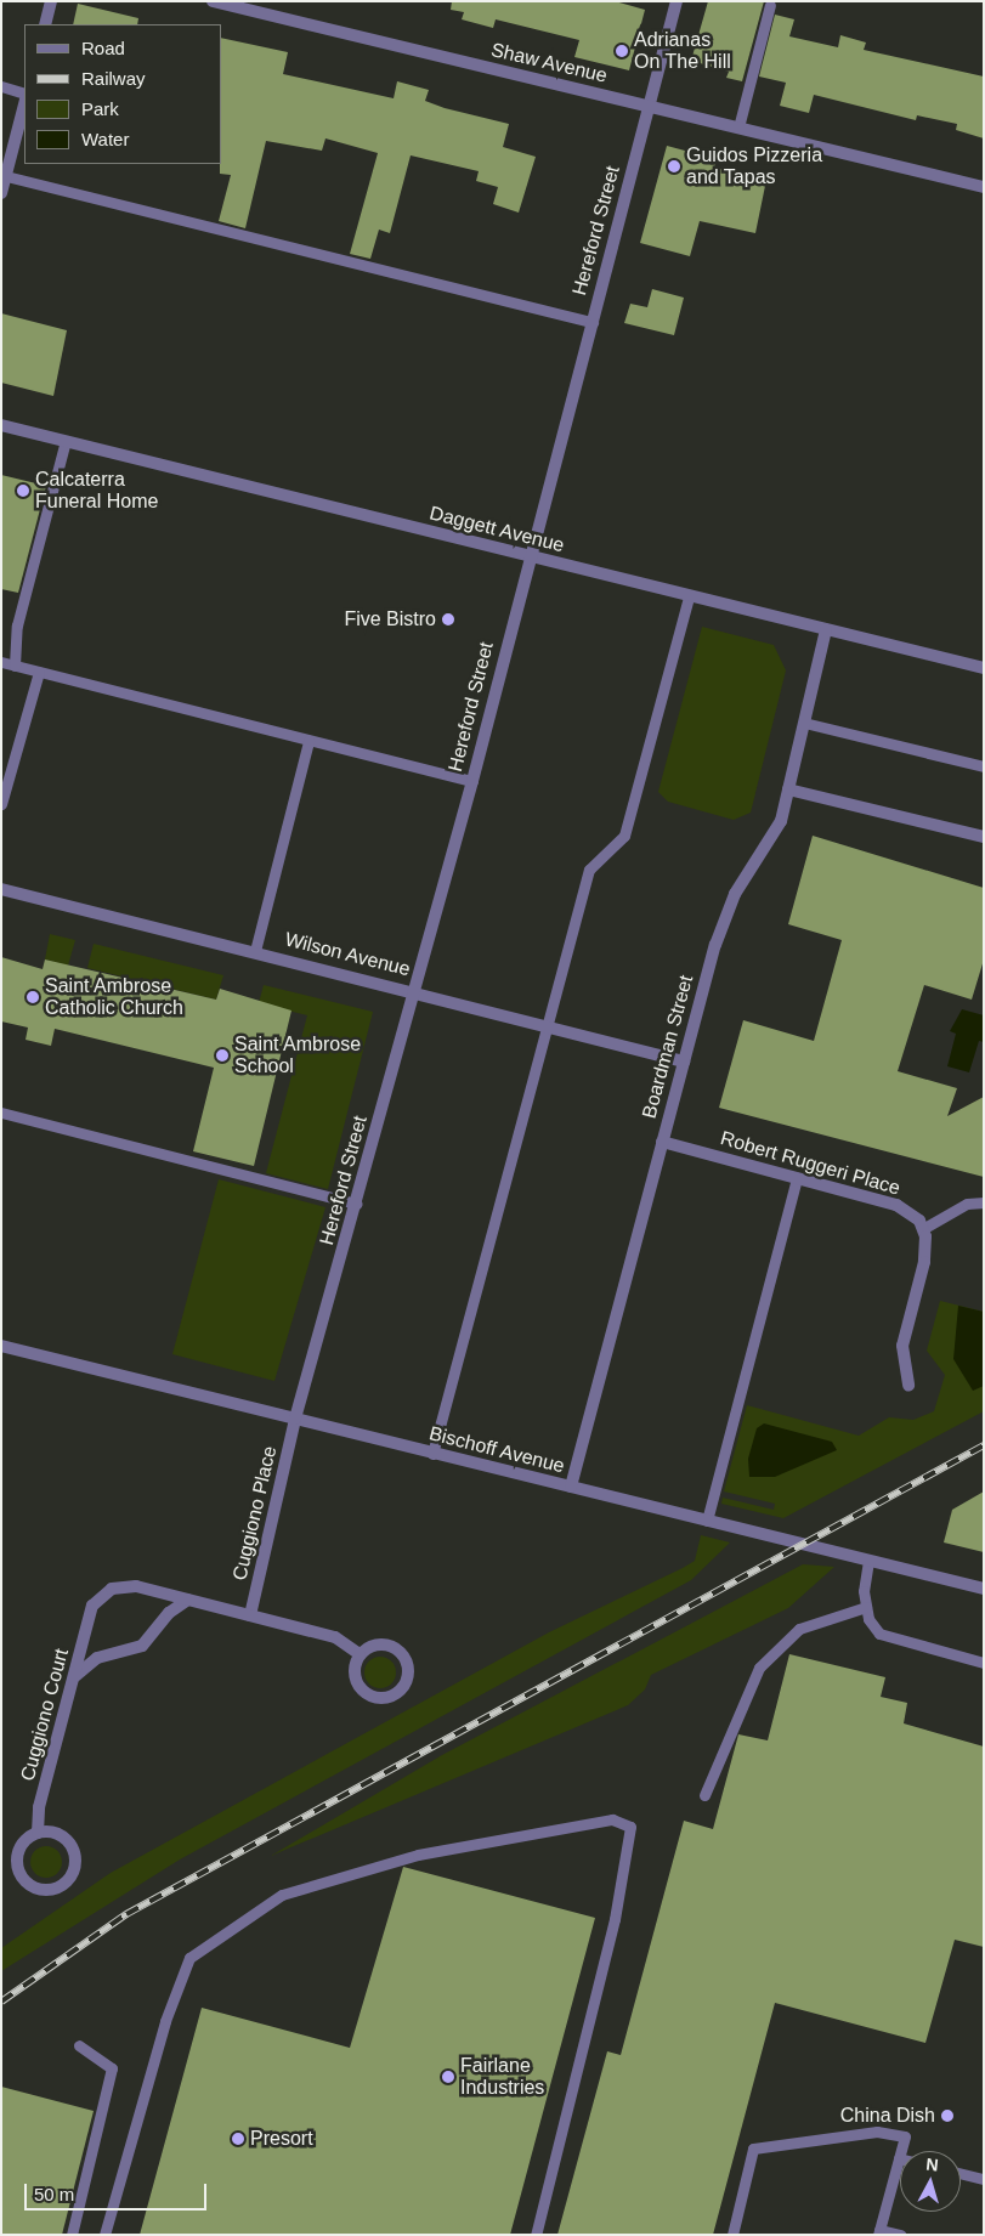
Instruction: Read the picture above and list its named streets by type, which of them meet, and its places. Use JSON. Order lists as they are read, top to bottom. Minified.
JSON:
{"streets":{"street":["Shaw Avenue","Hereford Street","Daggett Avenue","Wilson Avenue","Boardman Street","Robert Ruggeri Place","Bischoff Avenue","Cuggiono Place","Cuggiono Court"]},"crossings":[["Shaw Avenue","Hereford Street"],["Hereford Street","Daggett Avenue"],["Hereford Street","Wilson Avenue"],["Hereford Street","Bischoff Avenue"],["Hereford Street","Cuggiono Place"],["Daggett Avenue","Boardman Street"],["Wilson Avenue","Boardman Street"],["Boardman Street","Robert Ruggeri Place"],["Boardman Street","Bischoff Avenue"],["Bischoff Avenue","Cuggiono Place"]],"places":["Adrianas On The Hill","Guidos Pizzeria and Tapas","Calcaterra Funeral Home","Five Bistro","Saint Ambrose Catholic Church","Saint Ambrose School","Fairlane Industries","China Dish","Presort"],"legend":["Road","Railway","Park","Water"],"scale_bar":"50 m","north":"top"}
